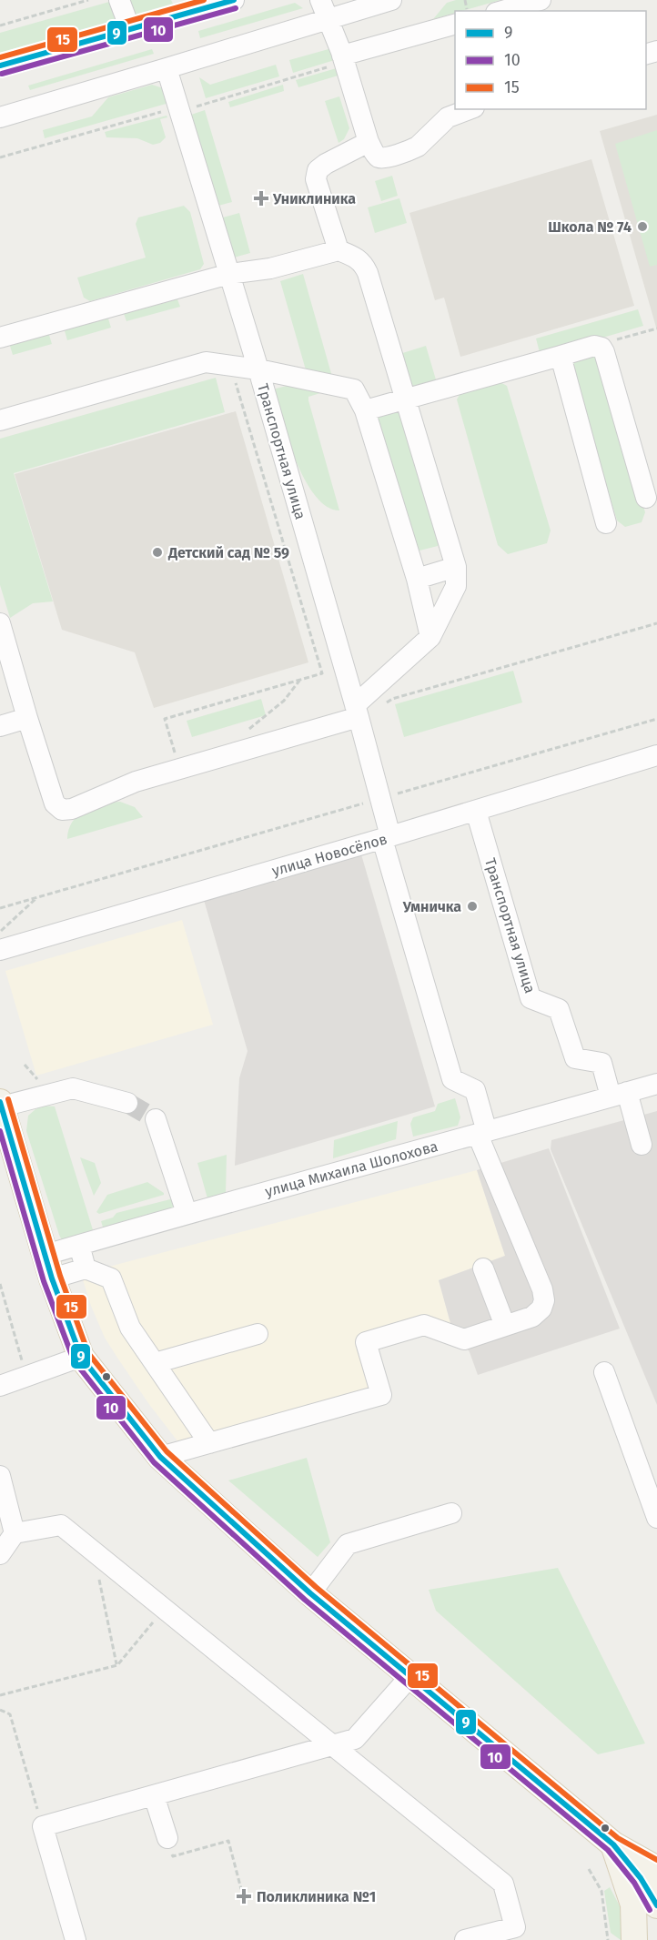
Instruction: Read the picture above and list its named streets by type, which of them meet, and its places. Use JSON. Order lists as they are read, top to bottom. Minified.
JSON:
{"streets":{"street":["Транспортная улица","улица Новосёлов","улица Михаила Шолохова"]},"crossings":[["Транспортная улица","улица Новосёлов"],["Транспортная улица","улица Михаила Шолохова"]],"places":{"health":["Униклиника","Поликлиника №1"],"other":["Школа № 74","Детский сад № 59","Умничка"]},"lines":["transit line 9","transit line 15","transit line 10"],"legend":["9","10","15"]}
